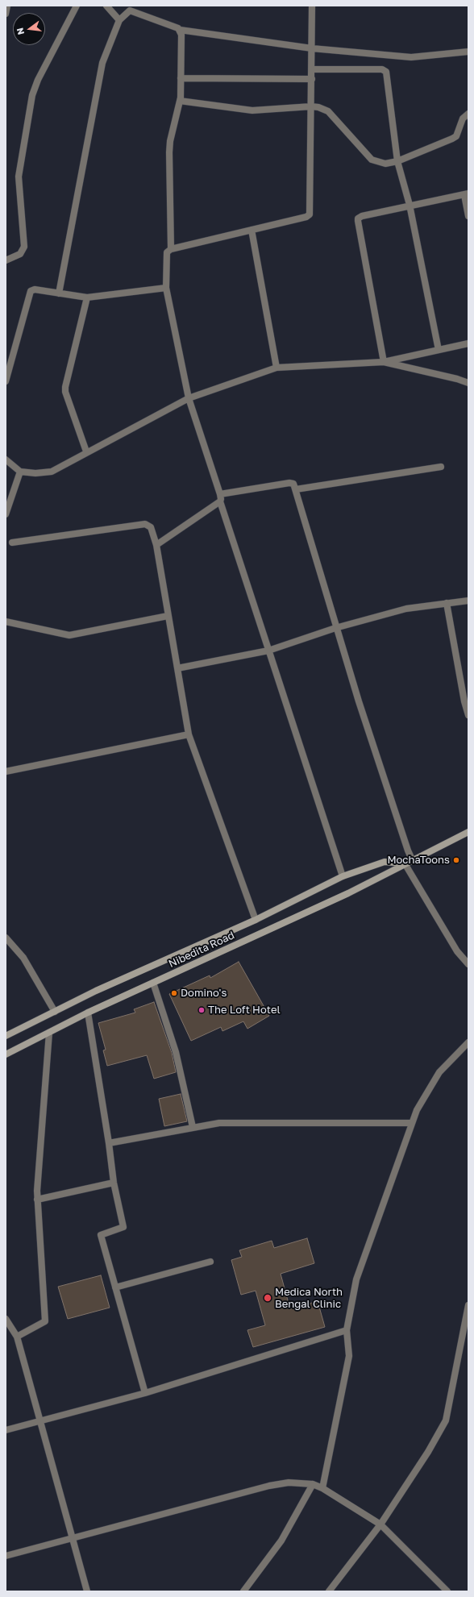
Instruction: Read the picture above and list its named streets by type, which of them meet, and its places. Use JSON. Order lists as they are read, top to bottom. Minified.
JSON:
{"streets":{"street":["Nibedita Road"]},"places":["MochaToons","Domino's","The Loft Hotel","Medica North Bengal Clinic"],"north":"left"}
